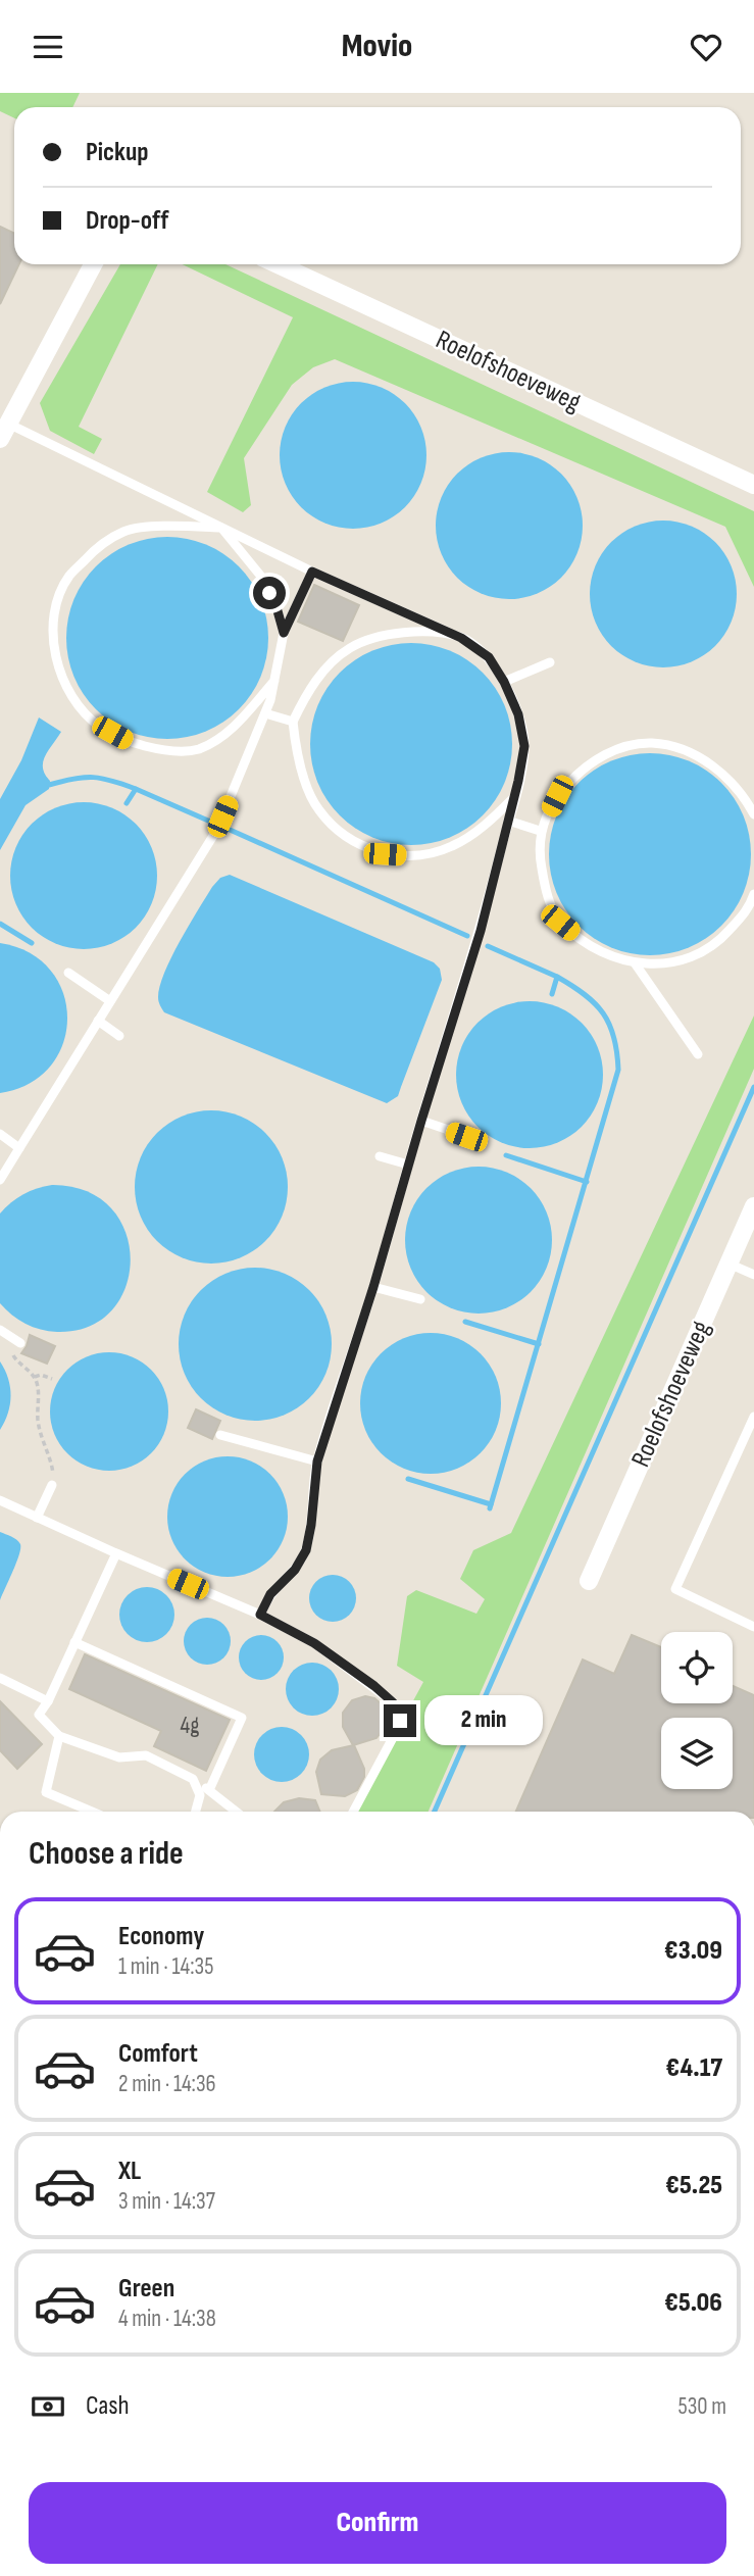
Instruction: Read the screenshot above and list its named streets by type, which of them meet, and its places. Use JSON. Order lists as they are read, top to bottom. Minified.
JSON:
{"streets":{"street":["Roelofshoeveweg"]},"house_numbers":["4g"],"page":{"header":"Movio","banner":["Pickup","Drop-off"],"bubble":"2 min","heading":"Choose a ride","list":[{"name":"Economy","note":"1 min · 14:35","value":"€3.09"},{"name":"Comfort","note":"2 min · 14:36","value":"€4.17"},{"name":"XL","note":"3 min · 14:37","value":"€5.25"},{"name":"Green","note":"4 min · 14:38","value":"€5.06"}],"pay":["Cash","530 m"],"buttons":"Confirm"}}
